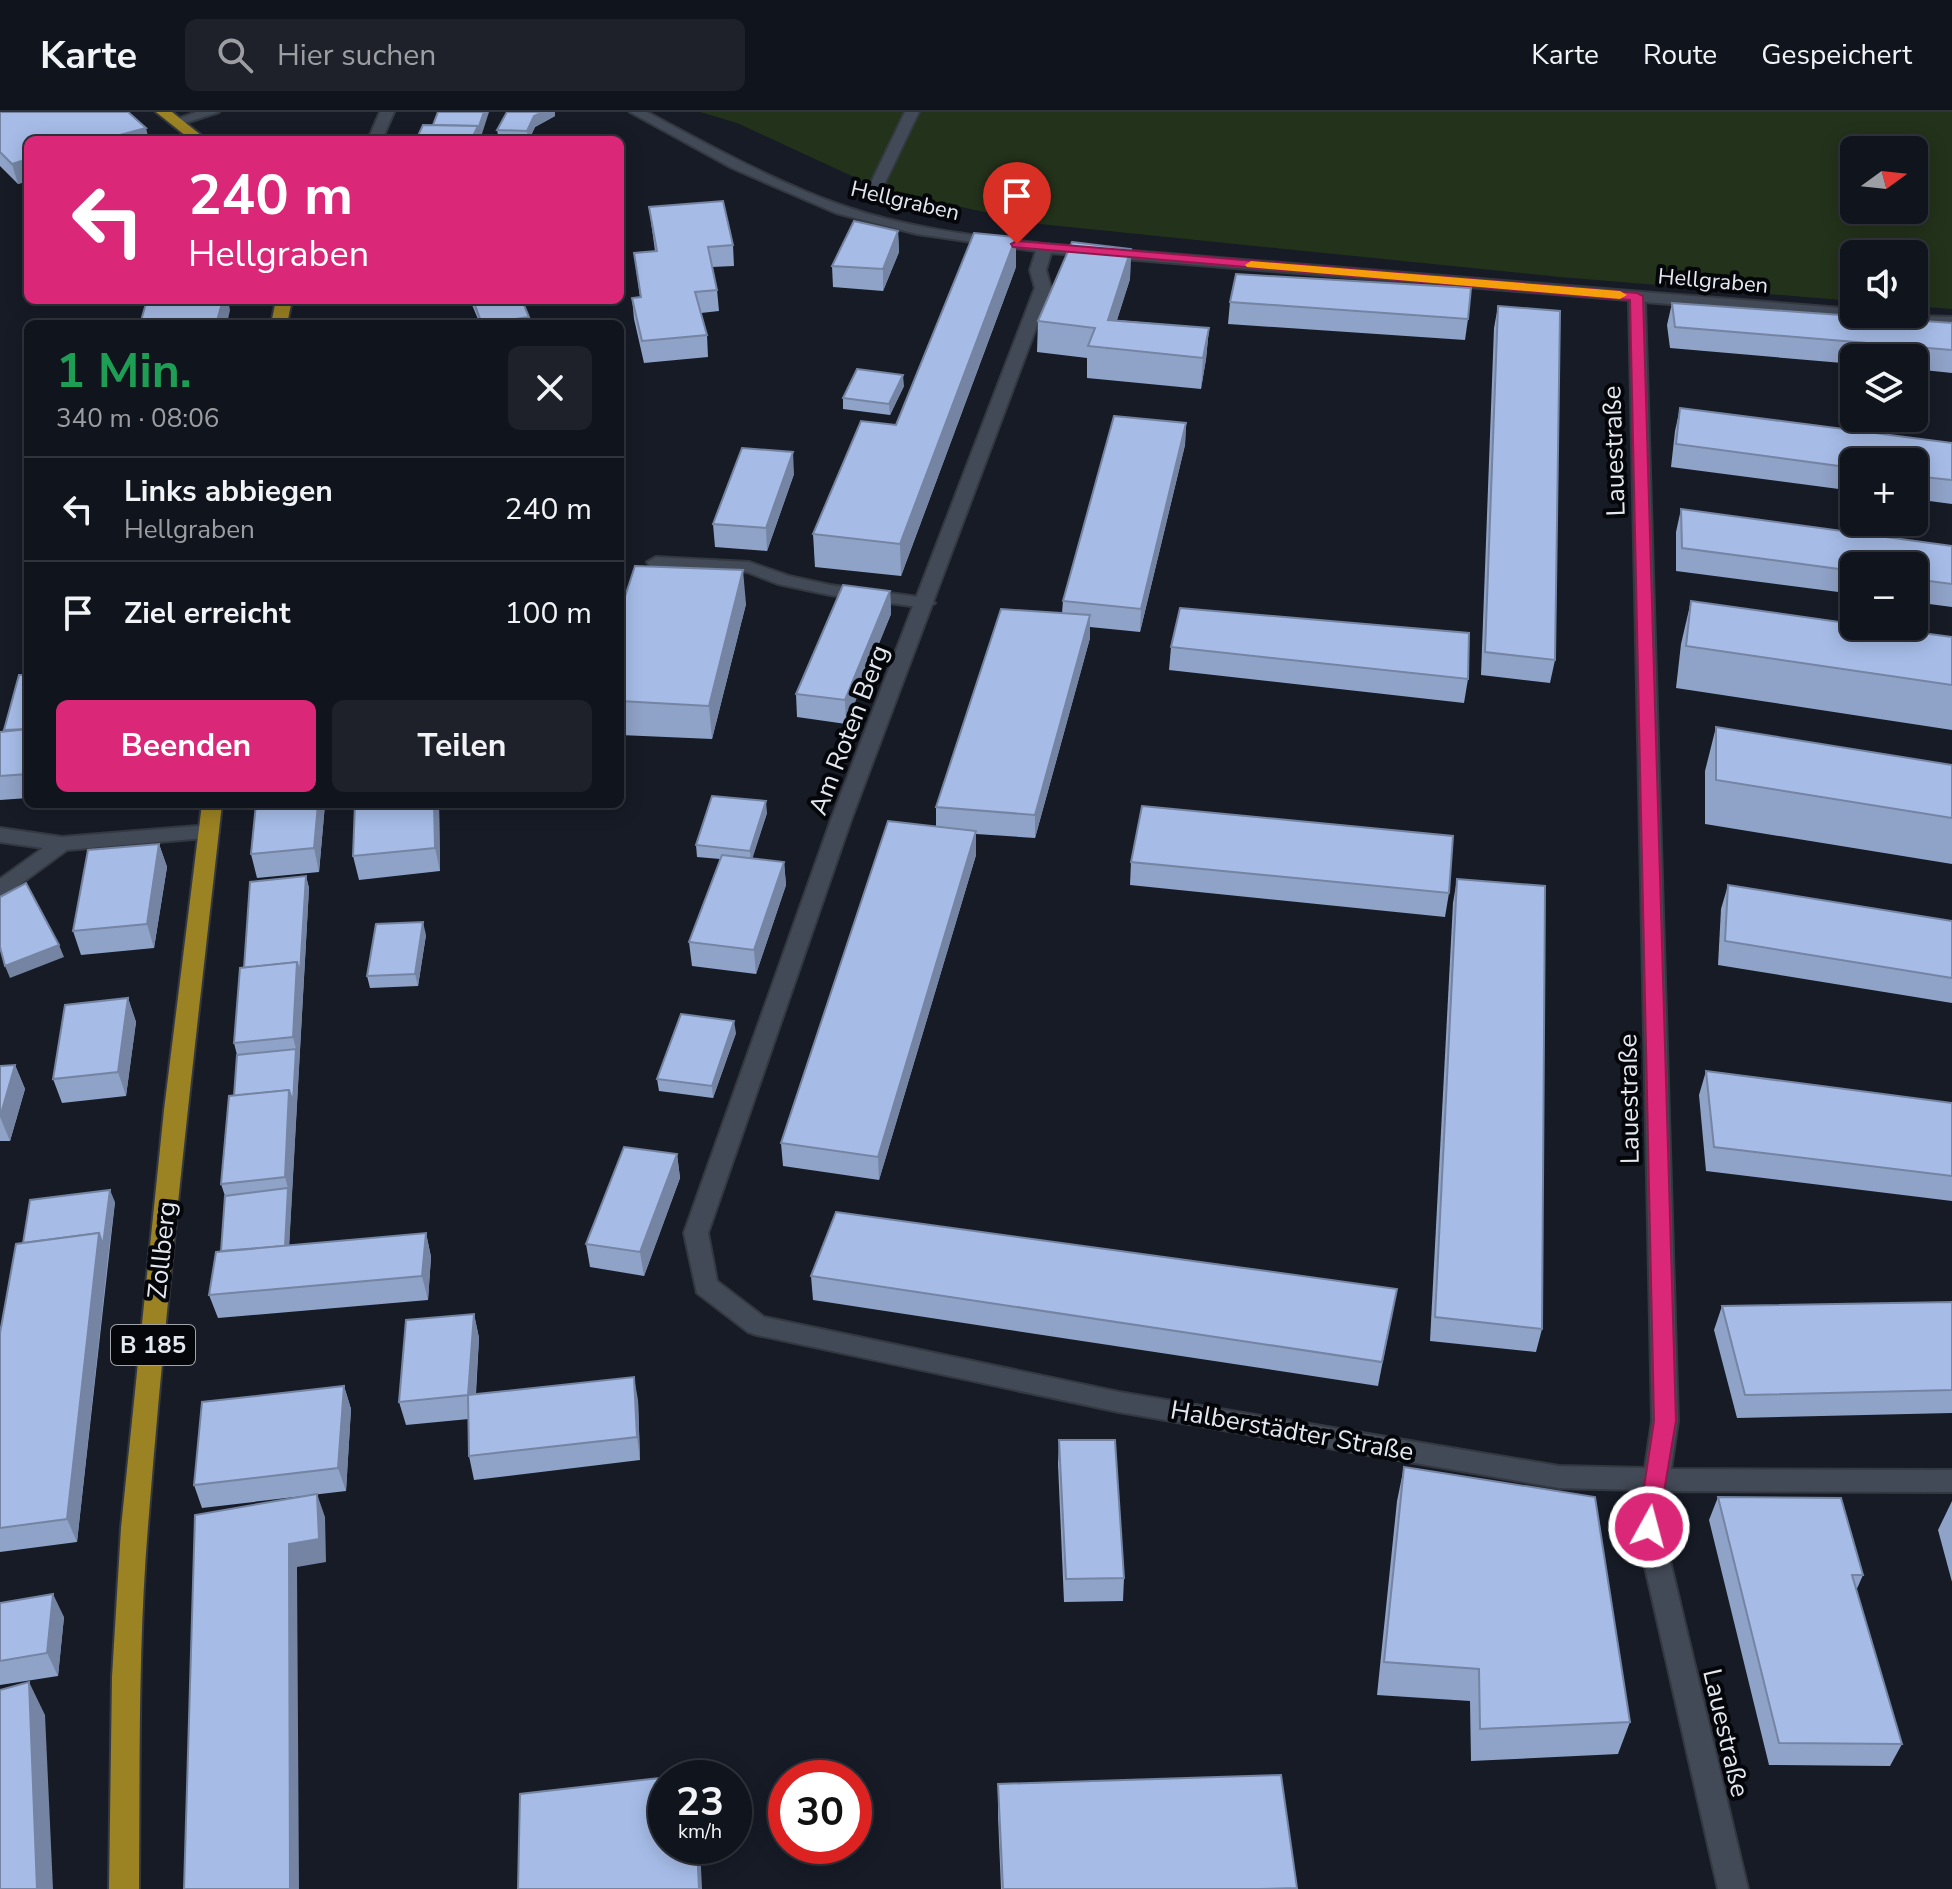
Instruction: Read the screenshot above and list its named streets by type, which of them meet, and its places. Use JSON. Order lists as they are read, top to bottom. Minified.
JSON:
{"streets":{"main road":["Zollberg","B 185"],"street":["Hellgraben","Lauestraße","Am Roten Berg","Halberstädter Straße"]},"crossings":[["Hellgraben","Lauestraße"],["Hellgraben","Am Roten Berg"],["Lauestraße","Halberstädter Straße"],["Am Roten Berg","Halberstädter Straße"]],"north":"right","page":{"header":"Karte","search":"Hier suchen","nav":["Karte","Route","Gespeichert"],"map_buttons":["+","−"],"turn":["240 m","Hellgraben"],"heading":["1 Min.","340 m · 08:06"],"list":[{"name":"Links abbiegen","note":"Hellgraben","value":"240 m"},{"name":"Ziel erreicht","value":"100 m"}],"buttons":["Beenden","Teilen"],"speed":"23 km/h","limit":"30"}}
